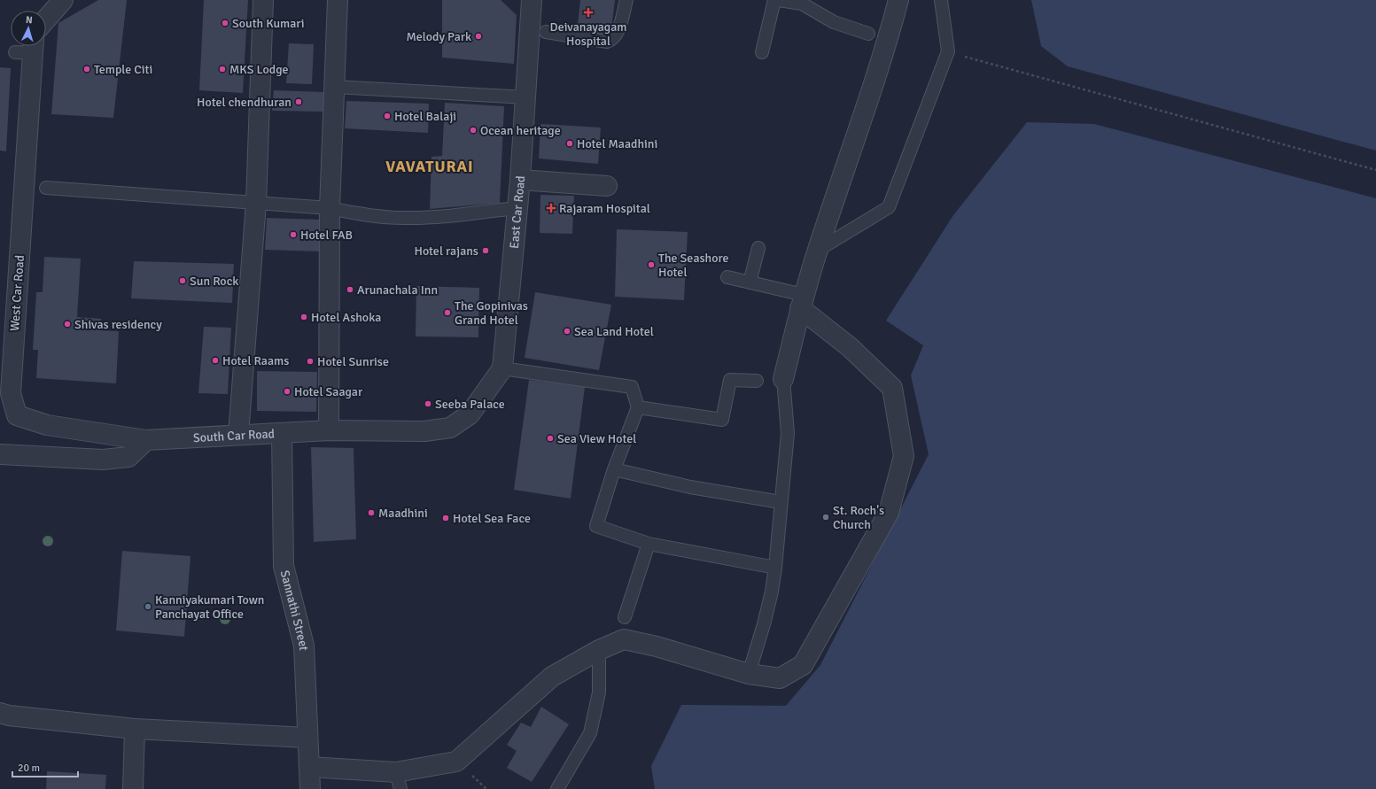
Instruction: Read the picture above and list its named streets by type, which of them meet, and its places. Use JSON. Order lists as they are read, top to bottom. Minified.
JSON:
{"streets":{"street":["East Car Road","West Car Road","South Car Road","Sannathi Street"]},"crossings":[["East Car Road","South Car Road"],["West Car Road","South Car Road"],["South Car Road","Sannathi Street"]],"districts":["VAVATURAI"],"places":{"health":["Deivanayagam Hospital","Rajaram Hospital"],"other":["South Kumari","Melody Park","Temple Citi","MKS Lodge","Hotel chendhuran","Hotel Balaji","Ocean heritage","Hotel Maadhini","Hotel FAB","Hotel rajans","The Seashore Hotel","Sun Rock","Arunachala Inn","The Gopinivas Grand Hotel","Hotel Ashoka","Shivas residency","Sea Land Hotel","Hotel Raams","Hotel Sunrise","Hotel Saagar","Seeba Palace","Sea View Hotel","Maadhini","St. Roch's Church","Hotel Sea Face","Kanniyakumari Town Panchayat Office"]},"scale_bar":"20 m","north":"top"}
